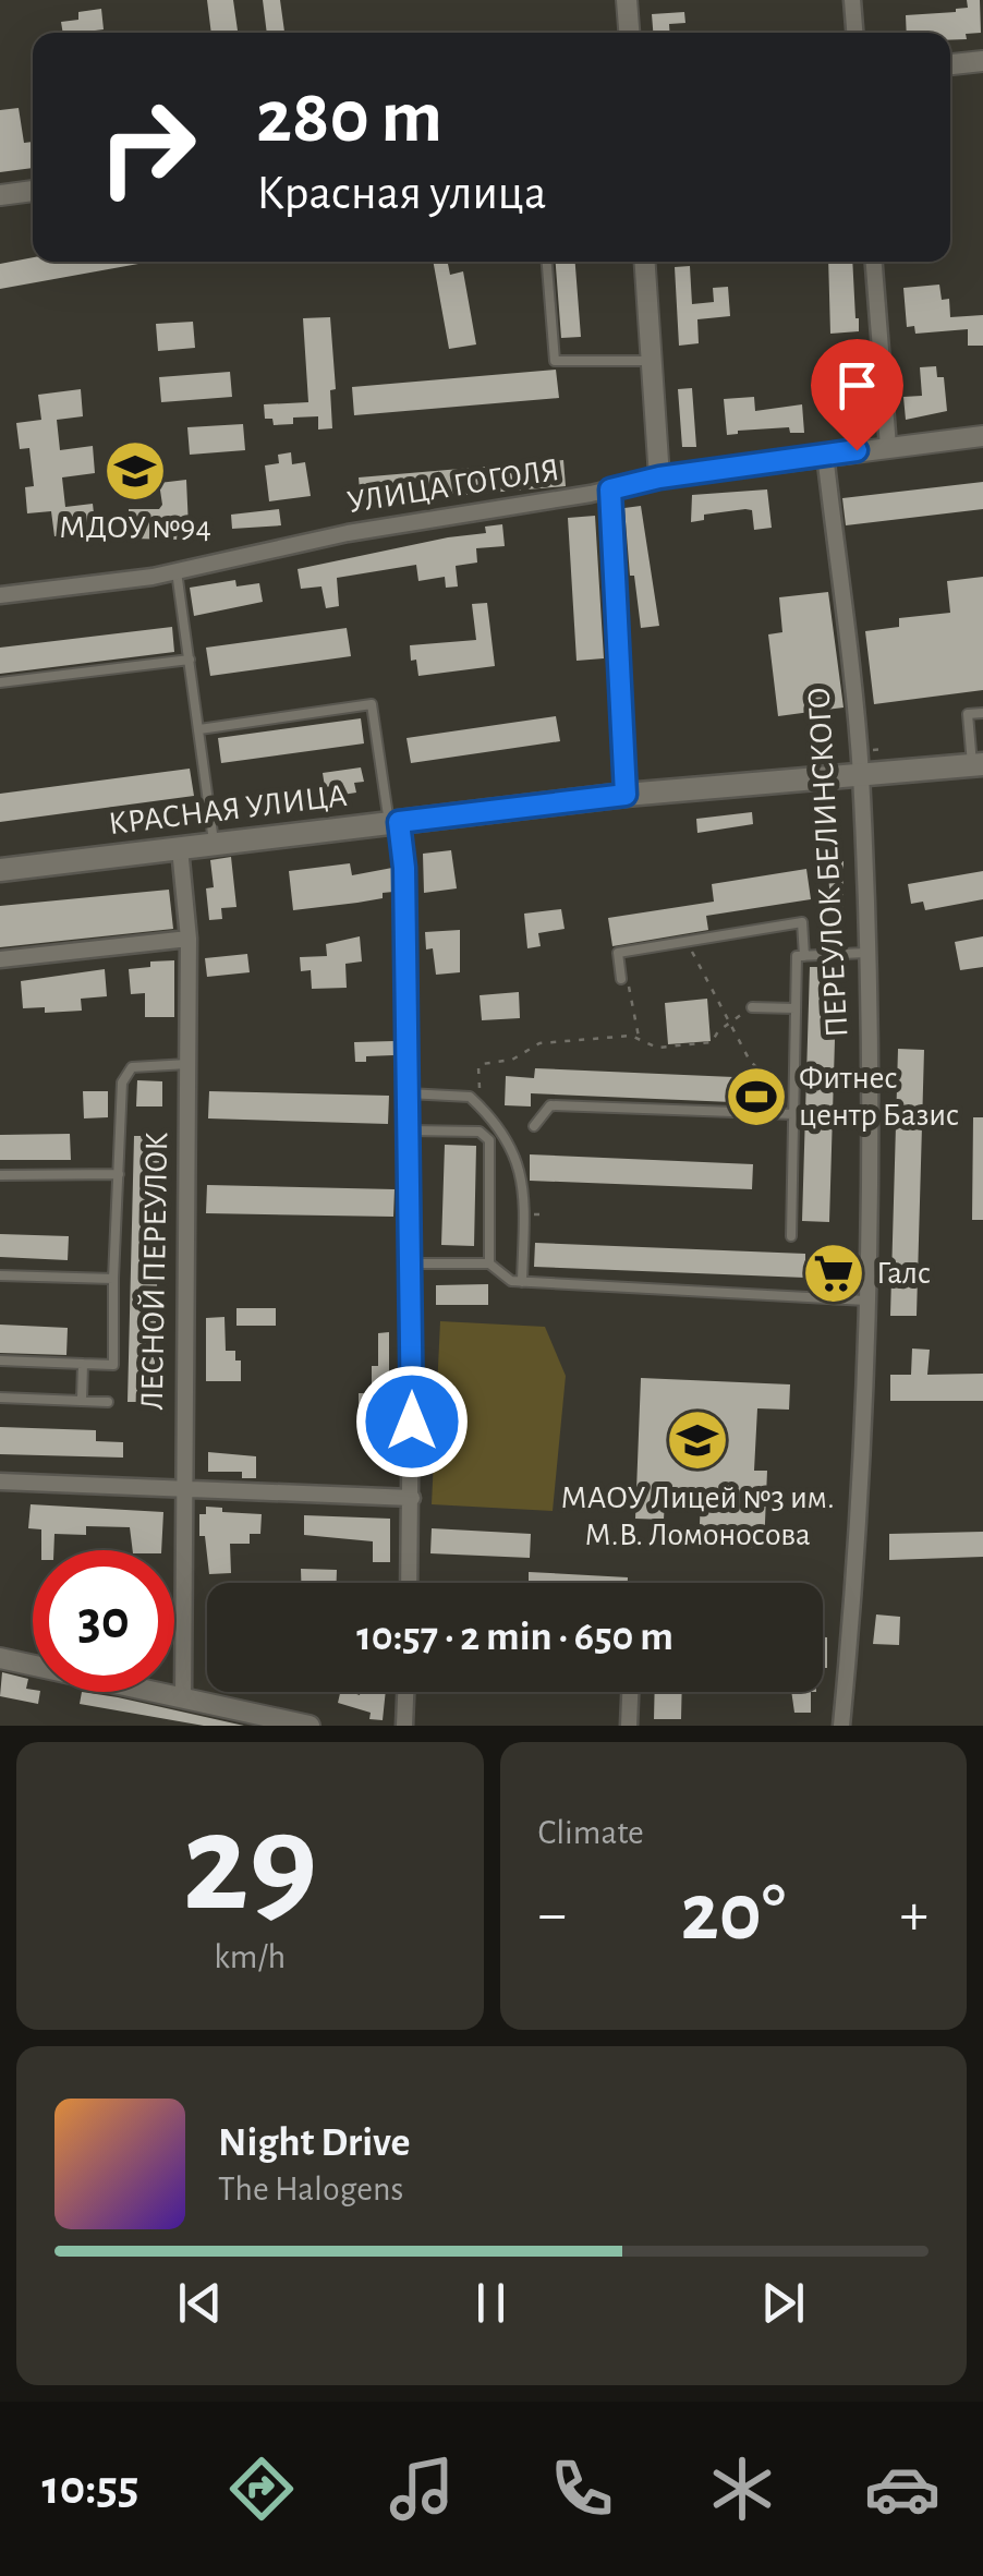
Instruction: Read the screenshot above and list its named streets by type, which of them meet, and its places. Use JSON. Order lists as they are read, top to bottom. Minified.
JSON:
{"streets":{"main road":["КРАСНАЯ УЛИЦА"],"street":["УЛИЦА ГОГОЛЯ","ПЕРЕУЛОК БЕЛИНСКОГО","ЛЕСНОЙ ПЕРЕУЛОК"]},"crossings":[["УЛИЦА ГОГОЛЯ","ПЕРЕУЛОК БЕЛИНСКОГО"],["КРАСНАЯ УЛИЦА","ПЕРЕУЛОК БЕЛИНСКОГО"],["КРАСНАЯ УЛИЦА","ЛЕСНОЙ ПЕРЕУЛОК"]],"places":{"school or university":["МДОУ №94","МАОУ Лицей №3 им. М.В. Ломоносова"],"sports":["Фитнес центр Базис"],"supermarket":["Галс"]},"page":{"turn":["280 m","Красная улица"],"limit":"30","trip":"10:57 · 2 min · 650 m","tile":[["29","km/h"],"Climate"],"heat":["−","20°","+"],"song":["Night Drive","The Halogens"],"tabs":"10:55"}}
